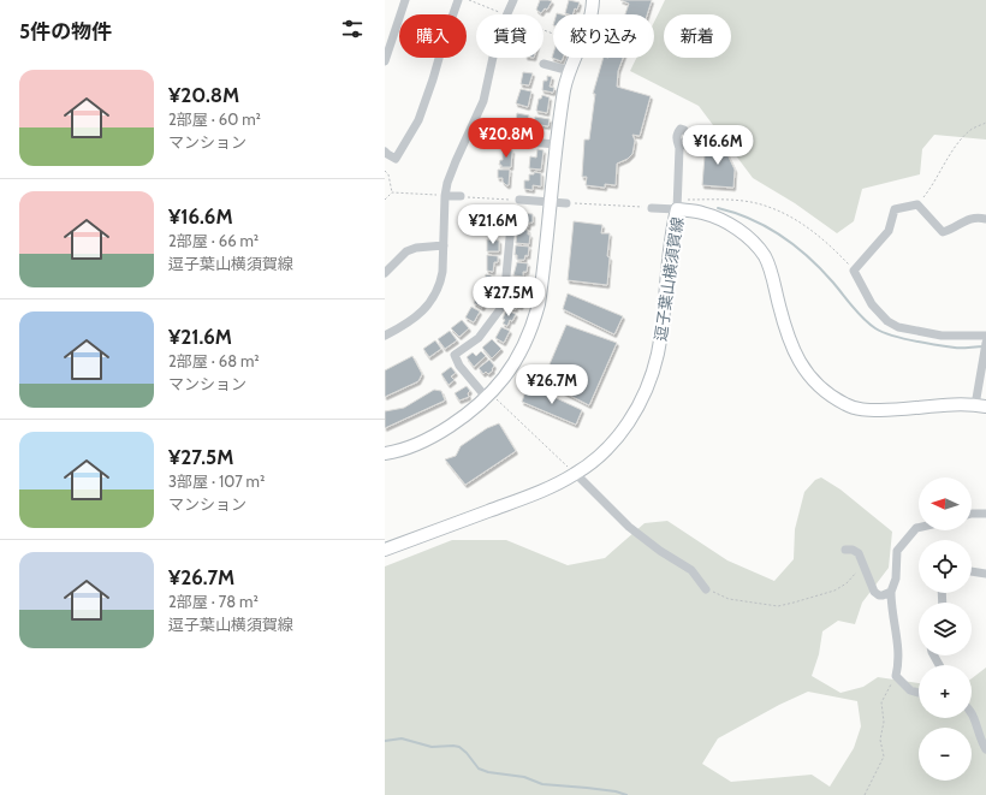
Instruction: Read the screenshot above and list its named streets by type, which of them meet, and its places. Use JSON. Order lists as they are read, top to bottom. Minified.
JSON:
{"streets":{"main road":["逗子葉山横須賀線"]},"north":"left","page":{"heading":"5件の物件","chip":["購入","賃貸","絞り込み","新着"],"list":[{"name":"¥20.8M","note":"2部屋 · 60 m² · マンション"},{"name":"¥16.6M","note":"2部屋 · 66 m² · 逗子葉山横須賀線"},{"name":"¥21.6M","note":"2部屋 · 68 m² · マンション"},{"name":"¥27.5M","note":"3部屋 · 107 m² · マンション"},{"name":"¥26.7M","note":"2部屋 · 78 m² · 逗子葉山横須賀線"}],"price":["¥20.8M","¥16.6M","¥21.6M","¥27.5M","¥26.7M"],"map_buttons":["+","−"]}}
